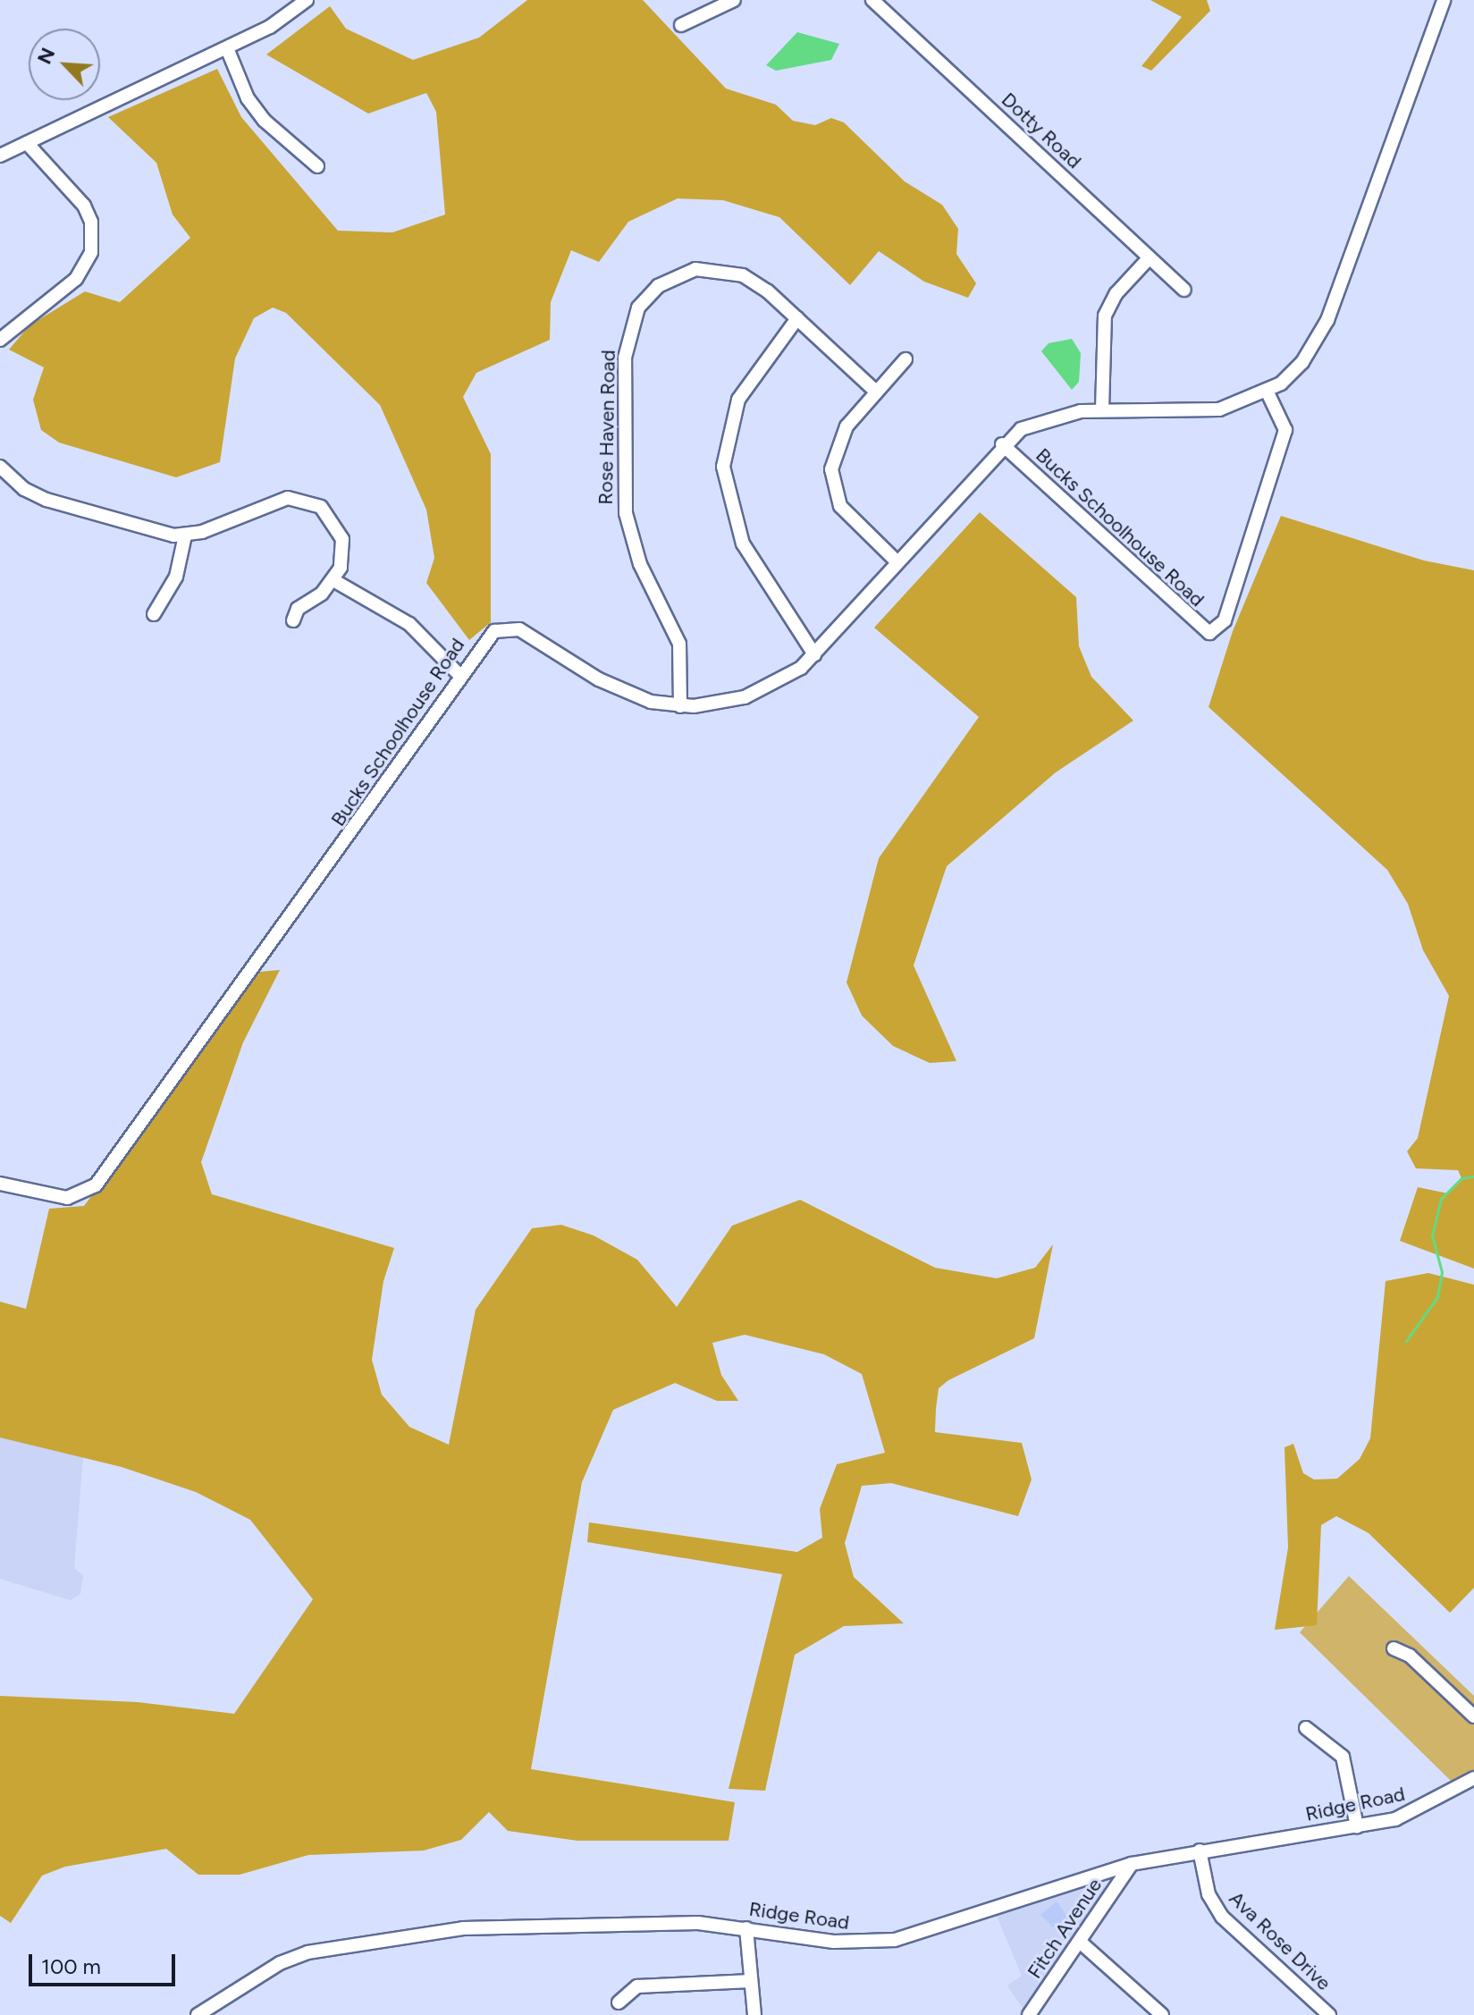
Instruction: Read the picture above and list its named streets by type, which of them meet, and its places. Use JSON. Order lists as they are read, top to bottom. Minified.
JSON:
{"streets":{"street":["Dotty Road","Rose Haven Road","Bucks Schoolhouse Road","Ridge Road","Fitch Avenue","Ava Rose Drive"]},"crossings":[["Rose Haven Road","Bucks Schoolhouse Road"],["Ridge Road","Fitch Avenue"],["Ridge Road","Ava Rose Drive"]],"scale_bar":"100 m","north":"top left"}
